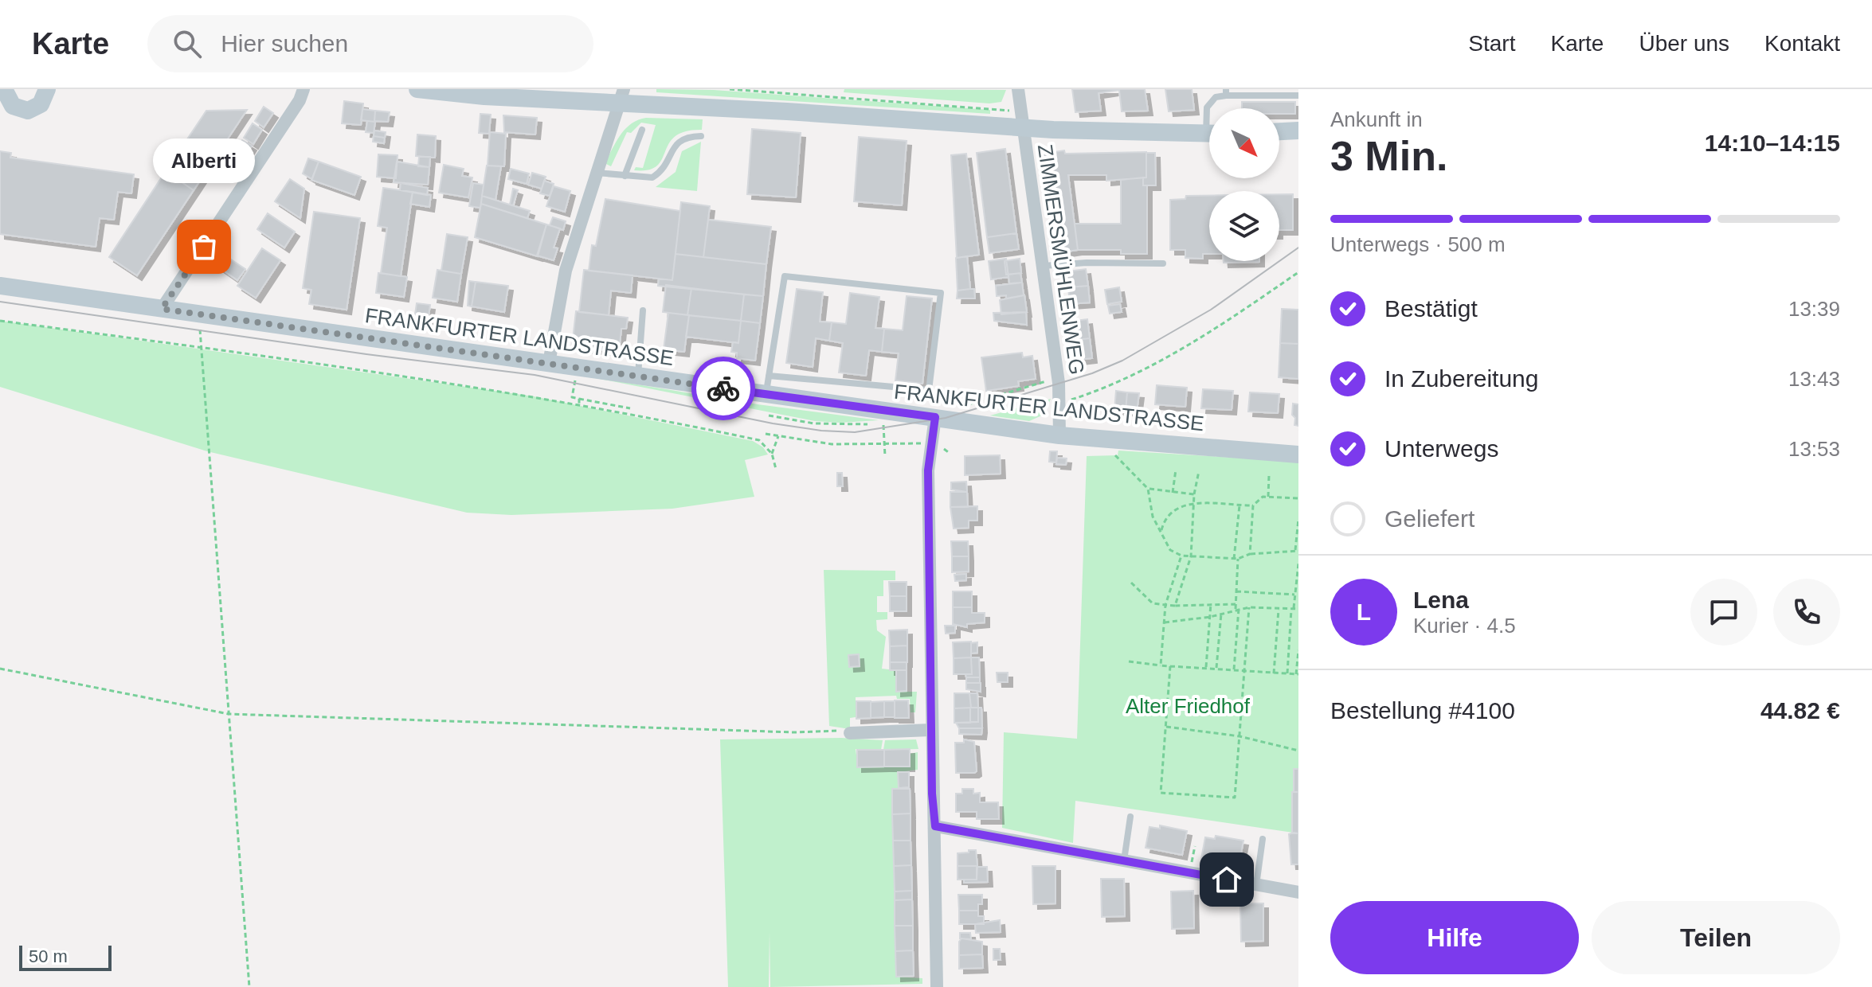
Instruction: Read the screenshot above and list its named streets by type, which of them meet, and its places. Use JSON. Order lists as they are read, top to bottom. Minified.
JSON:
{"streets":{"main road":["FRANKFURTER LANDSTRASSE"],"street":["ZIMMERSMÜHLENWEG"]},"crossings":[["ZIMMERSMÜHLENWEG","FRANKFURTER LANDSTRASSE"]],"parks":["Alter Friedhof"],"places":["Alberti"],"scale_bar":"50 m","north":"bottom right","page":{"header":"Karte","search":"Hier suchen","nav":["Start","Karte","Über uns","Kontakt"],"heading":["3 Min.","Ankunft in","14:10–14:15"],"panel":["Lena","Kurier · 4.5","Bestellung #4100","44.82 €"],"bubble":"Alberti","bar":"Unterwegs · 500 m","list":[["Bestätigt","13:39"],["In Zubereitung","13:43"],["Unterwegs","13:53"],"Geliefert"],"round":"L","buttons":["Hilfe","Teilen"],"scale":"50 m"}}
